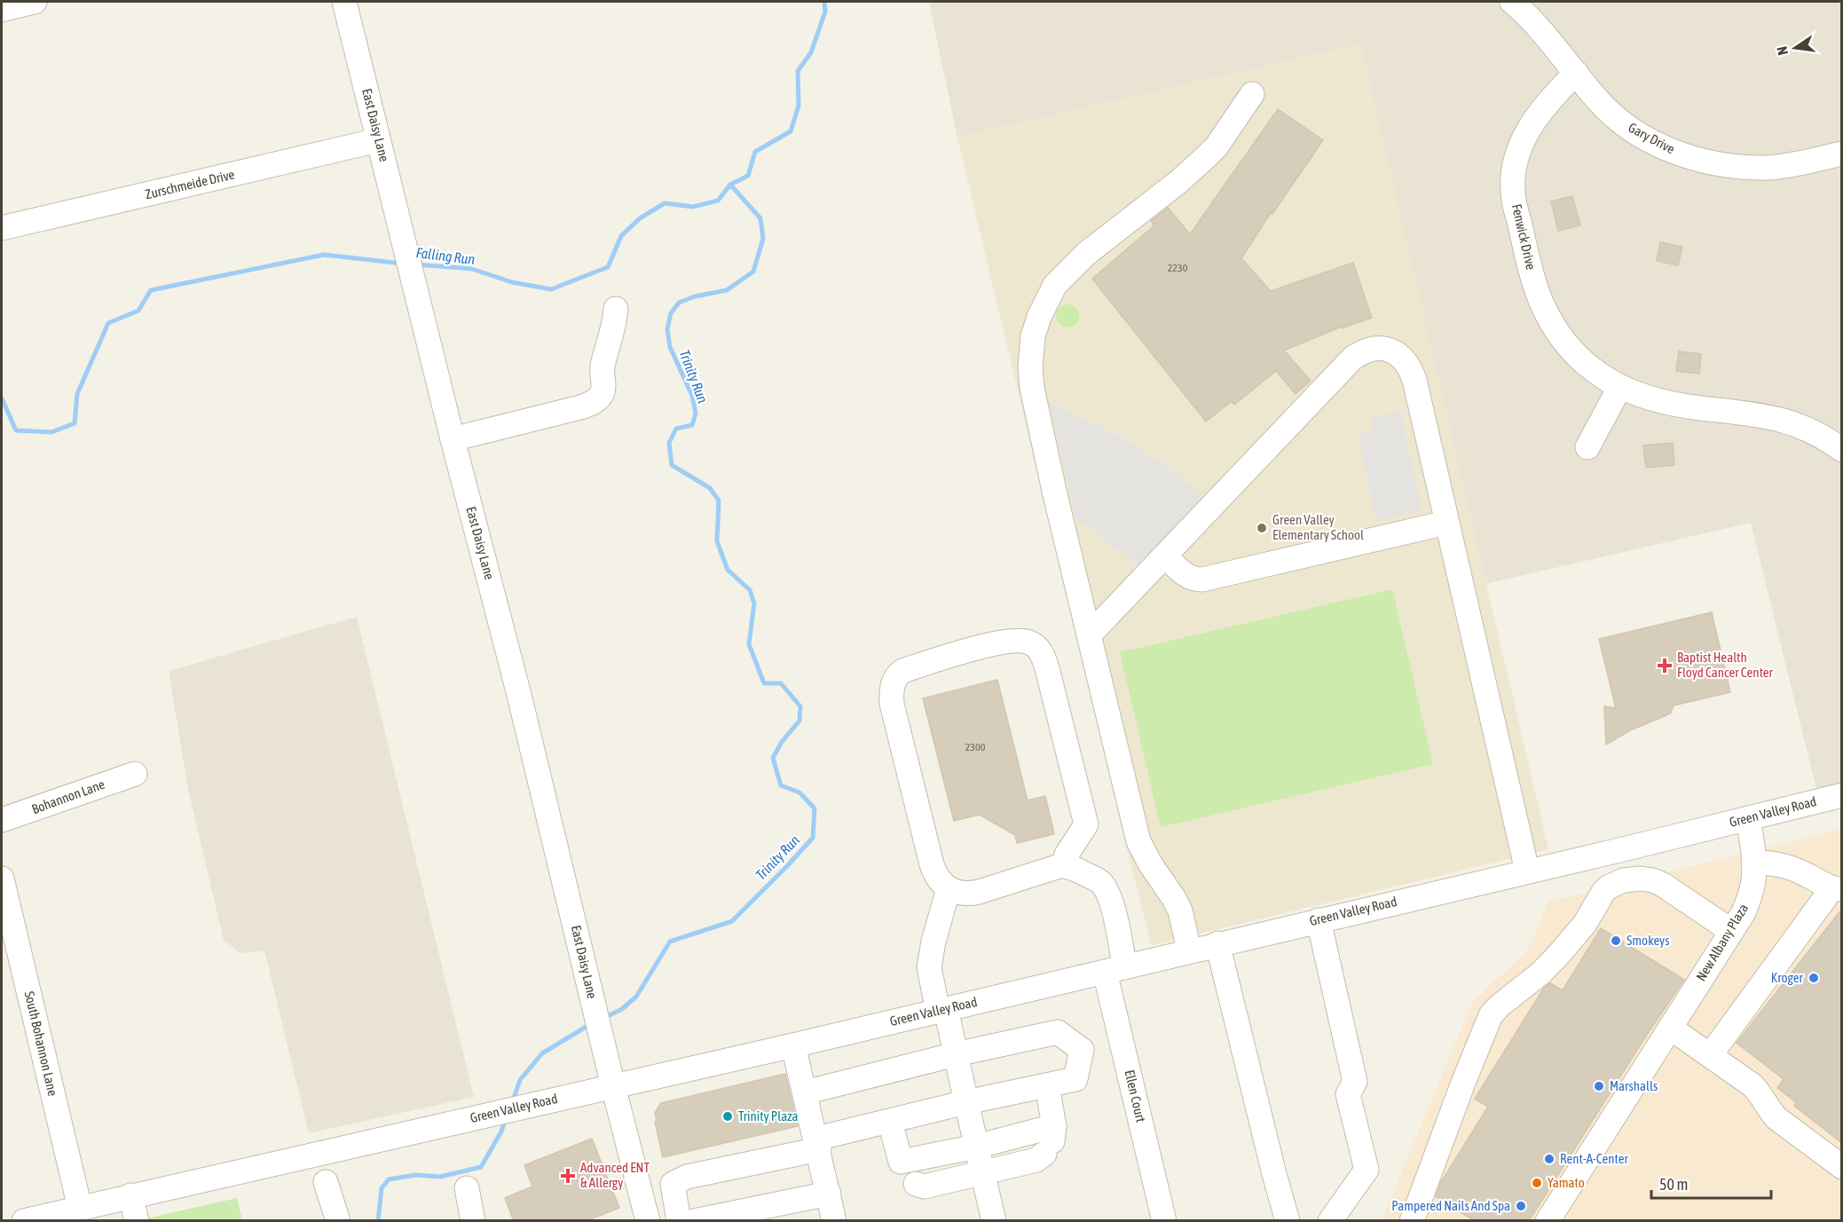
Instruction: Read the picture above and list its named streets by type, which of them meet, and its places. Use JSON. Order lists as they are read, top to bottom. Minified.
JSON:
{"streets":{"street":["East Daisy Lane","Gary Drive","Zurschmeide Drive","Fenwick Drive","Bohannon Lane","Green Valley Road","New Albany Plaza","South Bohannon Lane","Ellen Court"]},"crossings":[["East Daisy Lane","Zurschmeide Drive"],["East Daisy Lane","Green Valley Road"],["Gary Drive","Fenwick Drive"],["Green Valley Road","New Albany Plaza"],["Green Valley Road","South Bohannon Lane"],["Green Valley Road","Ellen Court"]],"water":["Falling Run","Trinity Run"],"places":{"other":["Green Valley Elementary School","Smokeys","Kroger","Marshalls","Trinity Plaza","Rent-A-Center","Yamato","Pampered Nails And Spa"],"health":["Baptist Health Floyd Cancer Center","Advanced ENT & Allergy"]},"house_numbers":["2230","2300"],"scale_bar":"50 m","north":"left"}
